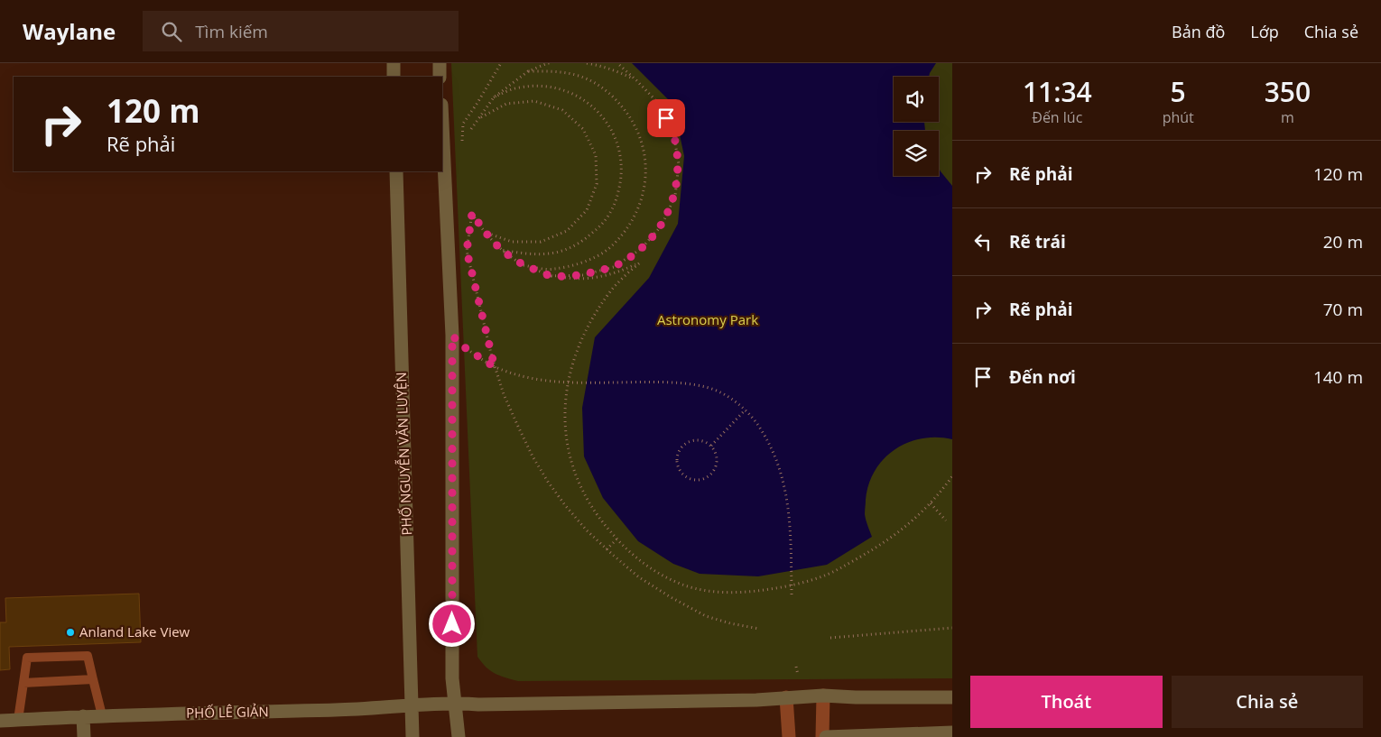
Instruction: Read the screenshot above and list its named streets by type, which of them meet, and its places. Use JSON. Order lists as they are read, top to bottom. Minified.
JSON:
{"streets":{"main road":["PHỐ NGUYỄN VĂN LUYỆN","PHỐ LÊ GIẢN"]},"crossings":[["PHỐ NGUYỄN VĂN LUYỆN","PHỐ LÊ GIẢN"]],"parks":["Astronomy Park"],"places":["Anland Lake View"],"page":{"header":"Waylane","search":"Tìm kiếm","nav":["Bản đồ","Lớp","Chia sẻ"],"eta":["11:34","Đến lúc","5","phút","350","m"],"turn":["120 m","Rẽ phải"],"list":[{"name":"Rẽ phải","value":"120 m"},{"name":"Rẽ trái","value":"20 m"},{"name":"Rẽ phải","value":"70 m"},{"name":"Đến nơi","value":"140 m"}],"buttons":["Thoát","Chia sẻ"]}}
